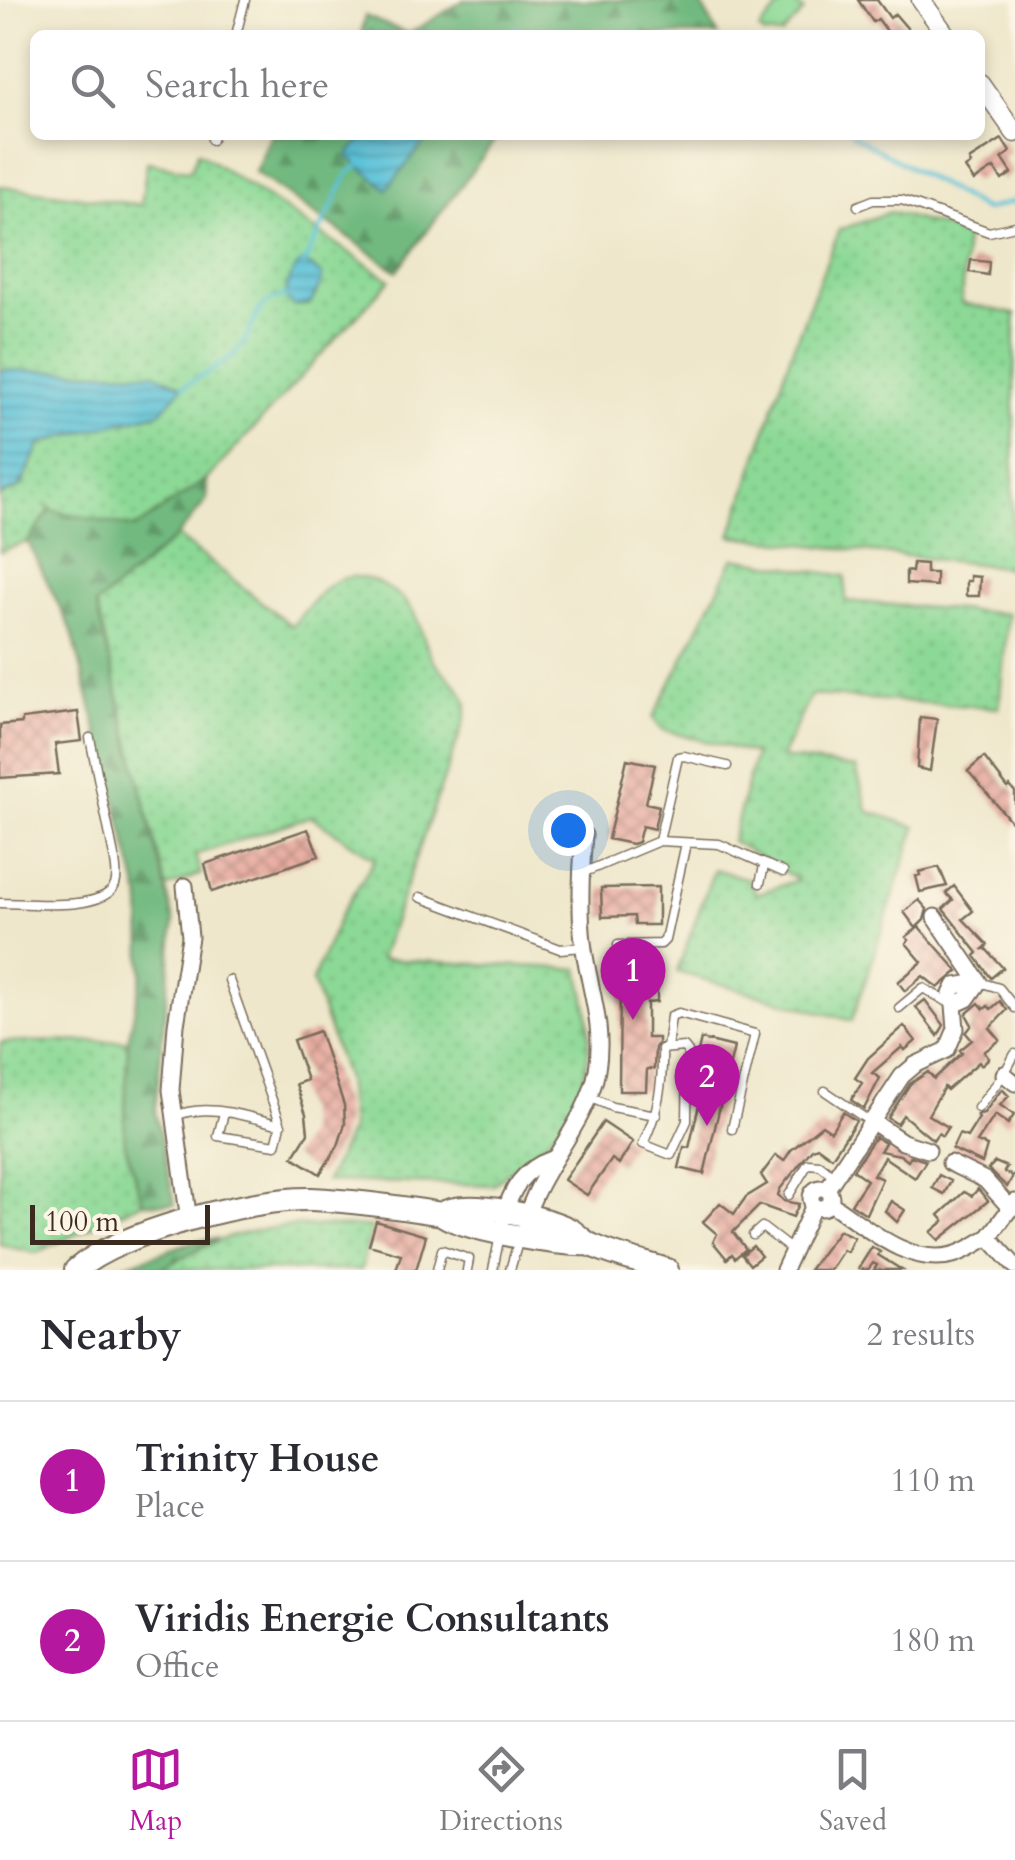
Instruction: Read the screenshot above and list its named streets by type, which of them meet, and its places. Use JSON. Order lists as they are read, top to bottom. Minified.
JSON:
{"scale_bar":"100 m","page":{"search":"Search here","pins":["1","2"],"scale":"100 m","heading":["Nearby","2 results"],"list":[{"mark":"1","name":"Trinity House","note":"Place","value":"110 m"},{"mark":"2","name":"Viridis Energie Consultants","note":"Office","value":"180 m"}],"nav":["Map","Directions","Saved"]}}
